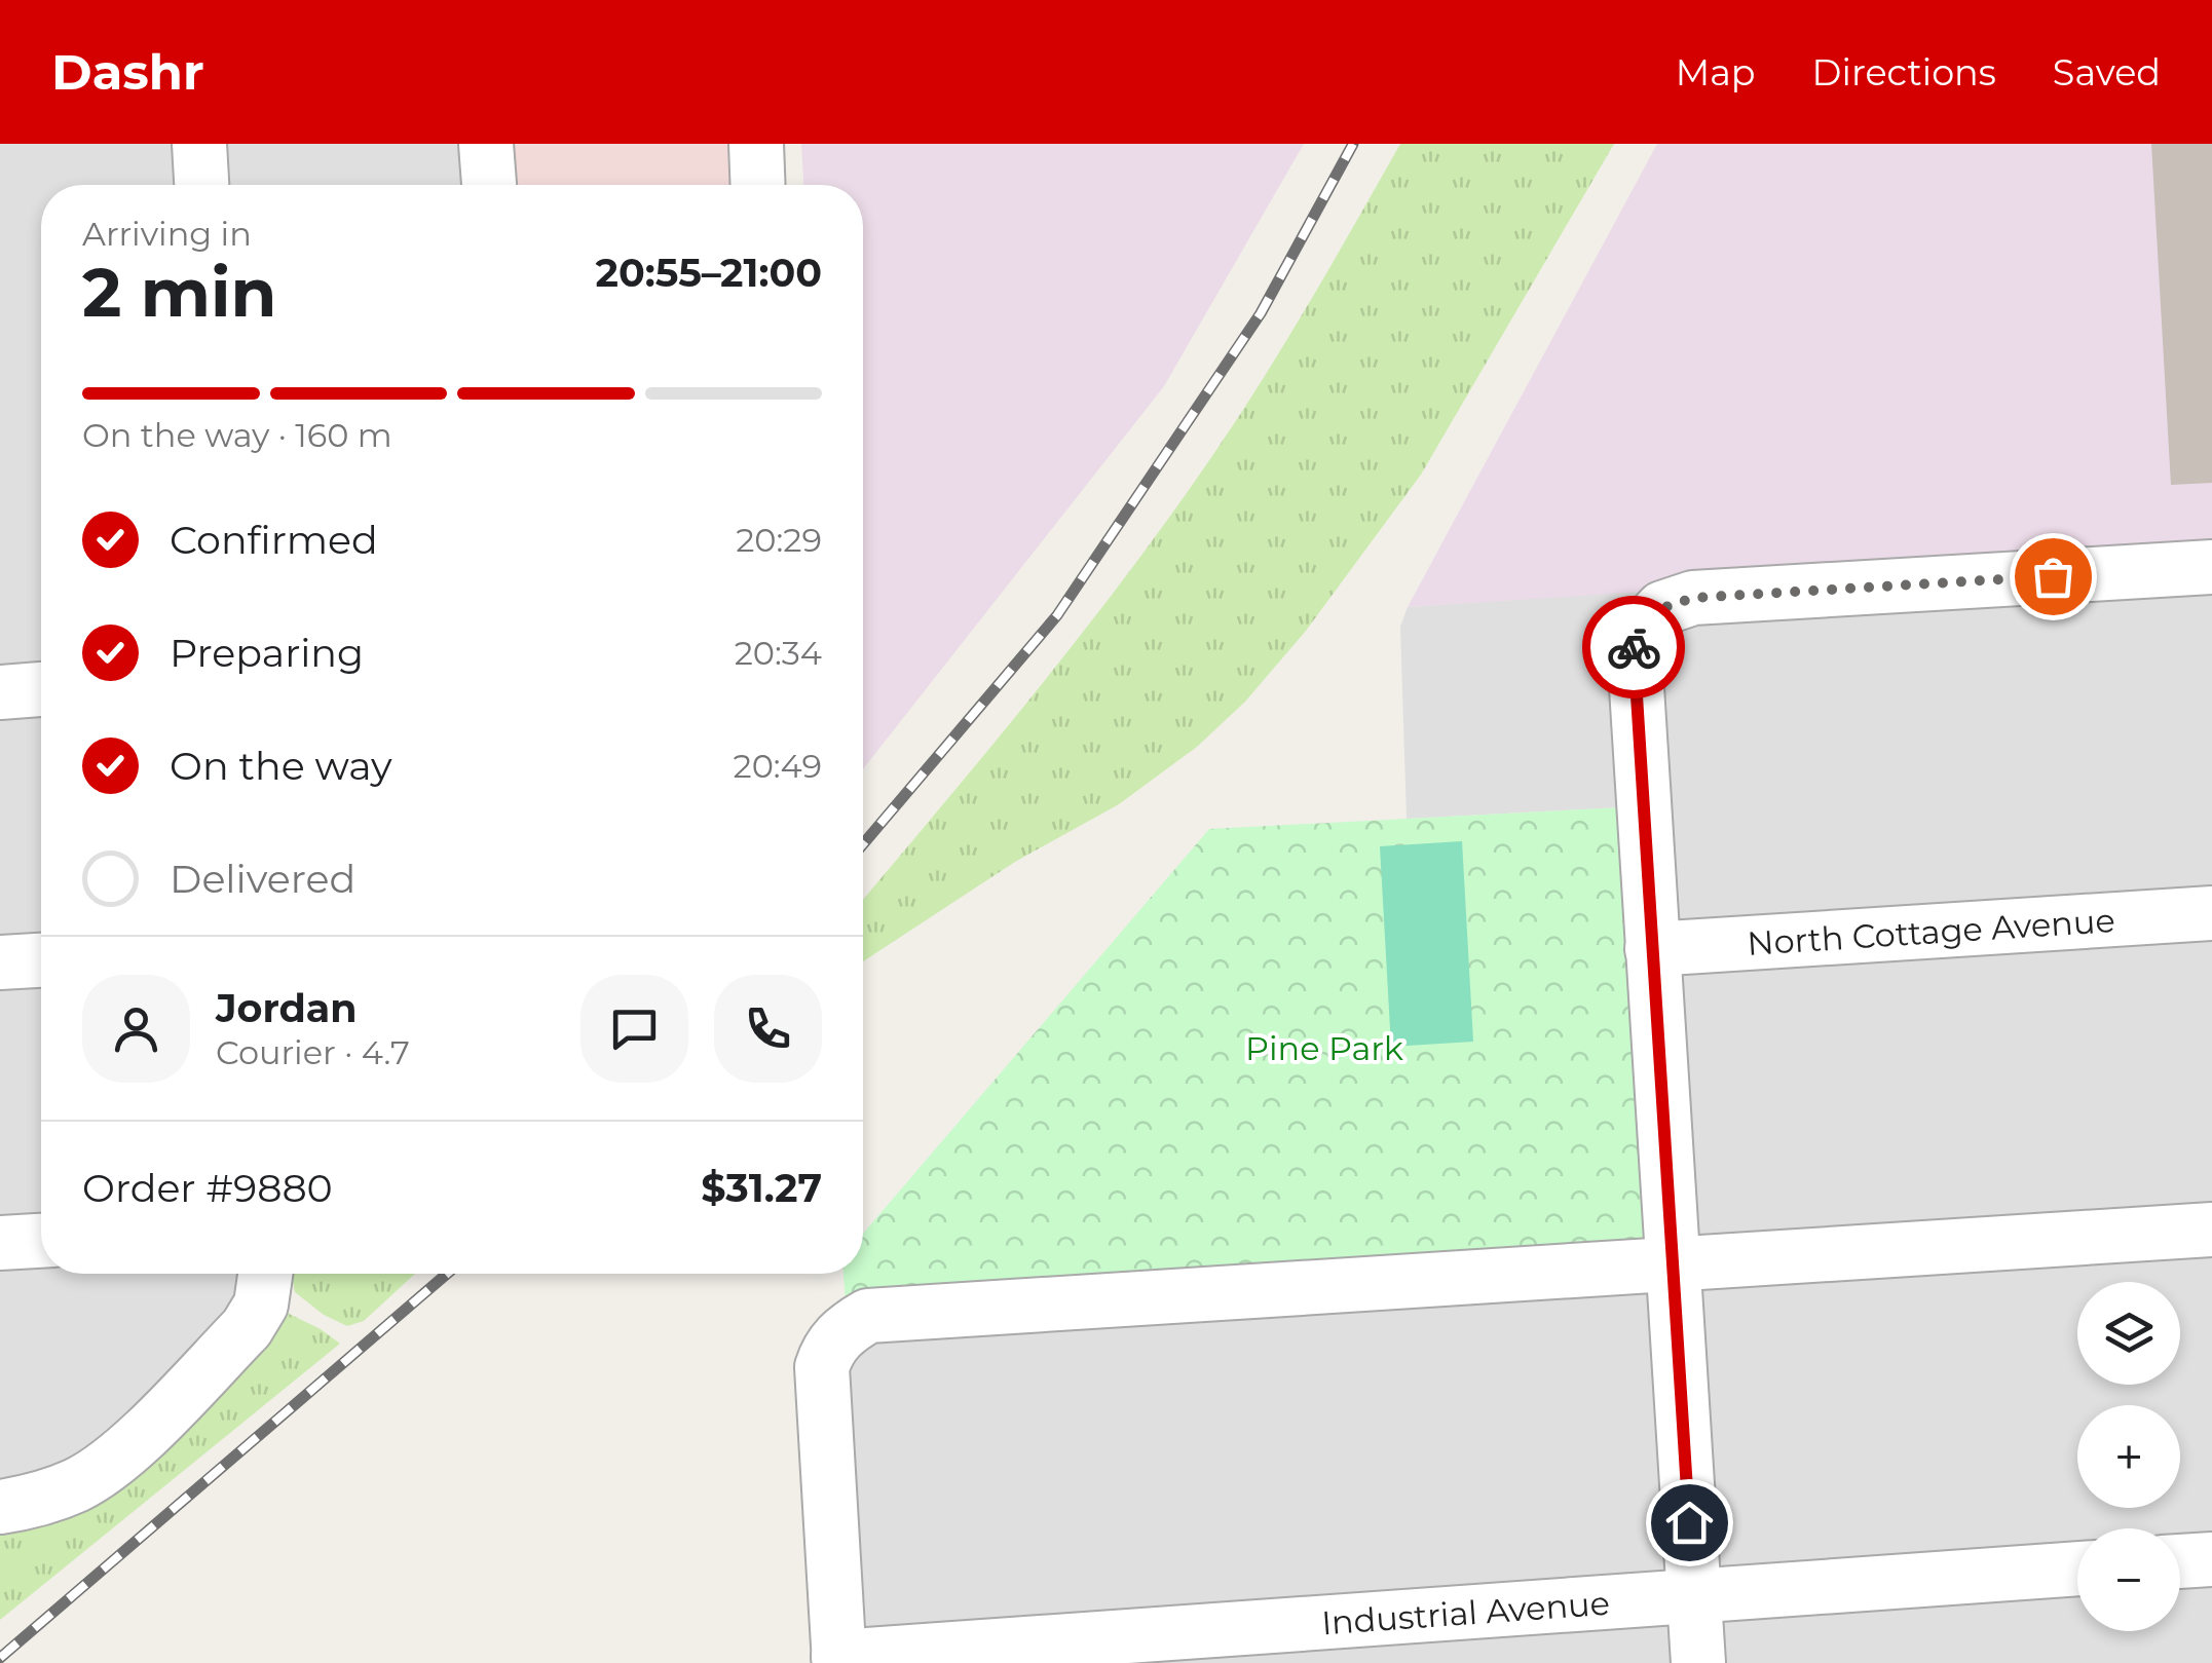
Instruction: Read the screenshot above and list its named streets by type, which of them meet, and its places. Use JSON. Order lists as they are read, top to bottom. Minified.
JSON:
{"streets":{"street":["North Cottage Avenue","Industrial Avenue"]},"parks":["Pine Park"],"page":{"header":"Dashr","nav":["Map","Directions","Saved"],"heading":["2 min","Arriving in","20:55–21:00"],"panel":["Jordan","Courier · 4.7","Order #9880","$31.27"],"bar":"On the way · 160 m","list":[["Confirmed","20:29"],["Preparing","20:34"],["On the way","20:49"],"Delivered"],"map_buttons":["+","−"]}}
